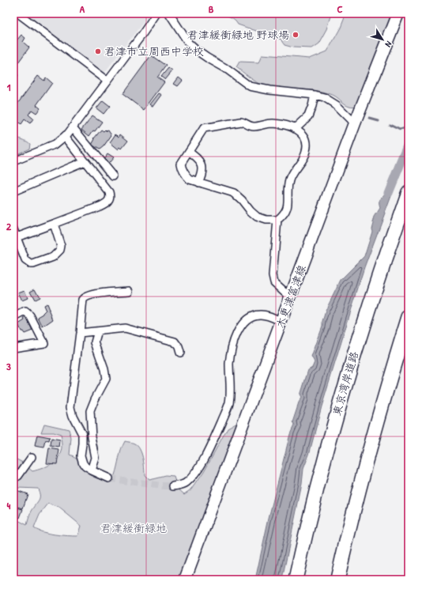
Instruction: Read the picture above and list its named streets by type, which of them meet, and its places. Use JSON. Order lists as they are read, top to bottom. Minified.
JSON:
{"streets":{"highway":["東京湾岸道路"],"main road":["木更津富津線"]},"parks":["君津緩衝緑地"],"places":["君津緩衝緑地 野球場","君津市立周西中学校"],"north":"bottom right","grid":{"columns":["A","B","C"],"rows":["1","2","3","4"]}}
